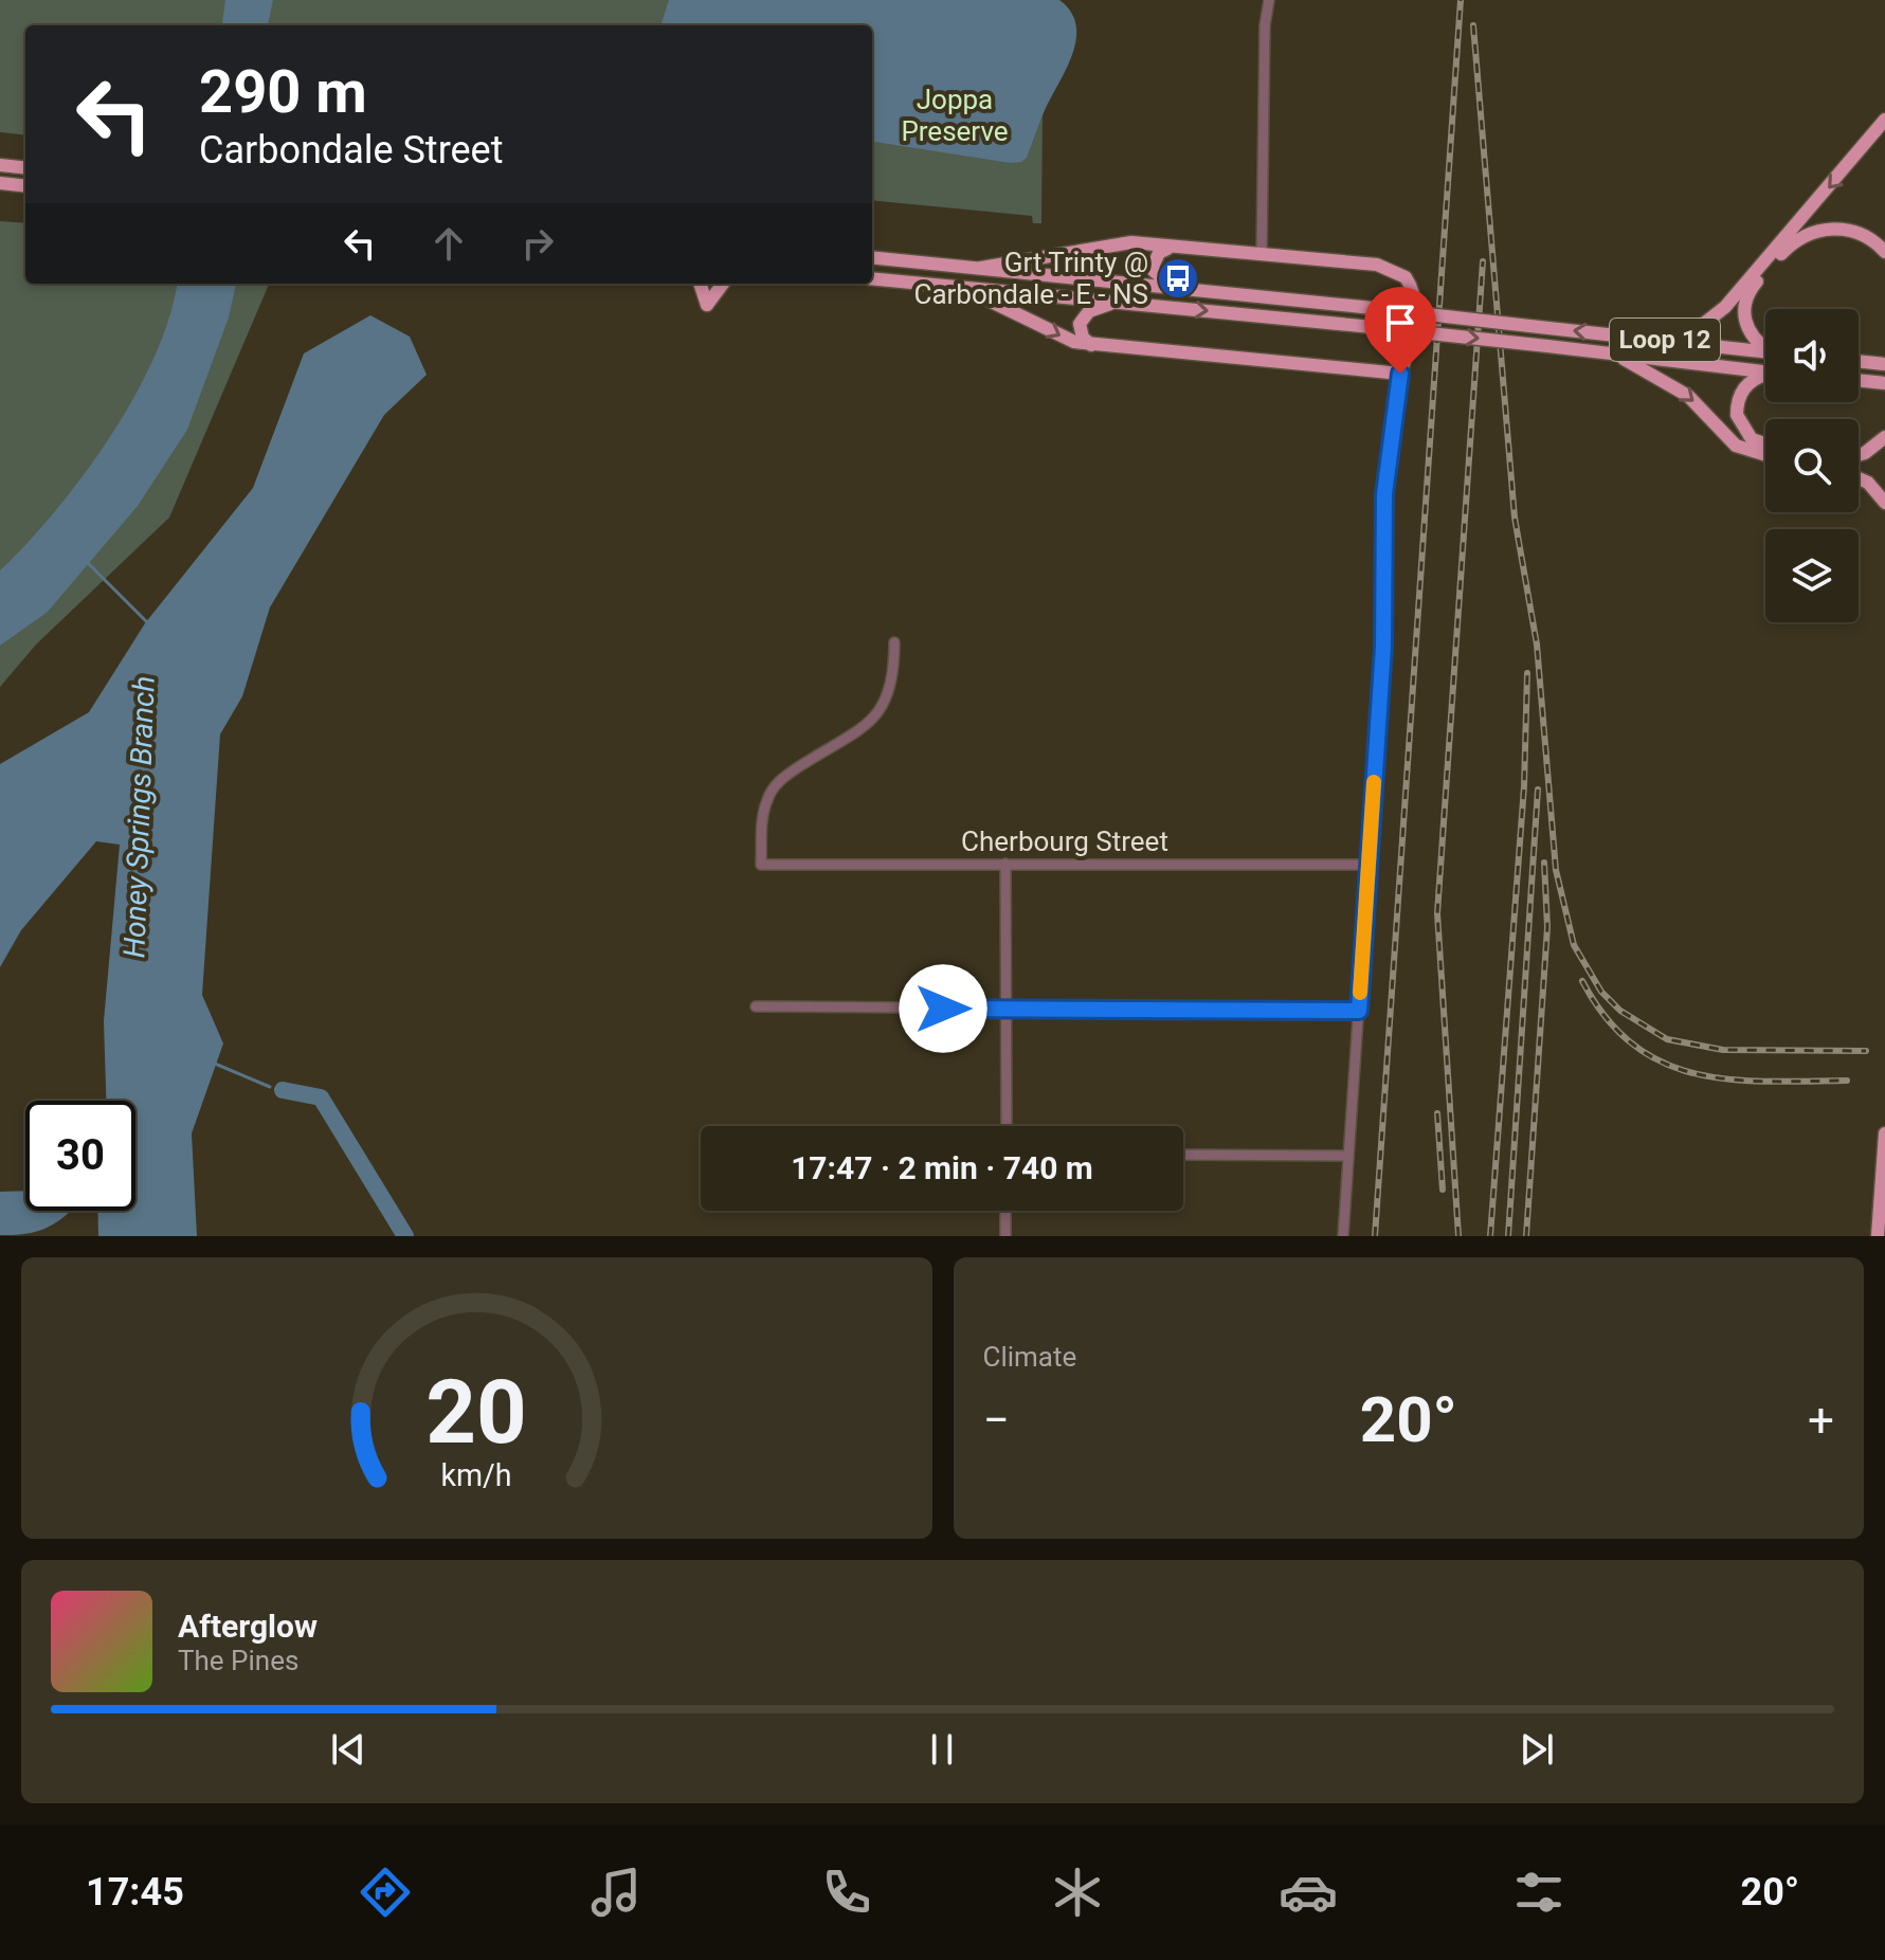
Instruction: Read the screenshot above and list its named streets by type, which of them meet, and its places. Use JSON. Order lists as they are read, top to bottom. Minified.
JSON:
{"streets":{"main road":["Loop 12"],"street":["Cherbourg Street"]},"water":["Honey Springs Branch"],"parks":["Joppa Preserve"],"places":{"bus stop":["Grt Trinty @ Carbondale - E - NS"]},"page":{"turn":["290 m","Carbondale Street"],"limit":"30","trip":"17:47 · 2 min · 740 m","tile":"Climate","heat":["−","20°","+"],"song":["Afterglow","The Pines"],"tabs":["17:45","20°"],"gauge":["20","km/h"]}}
